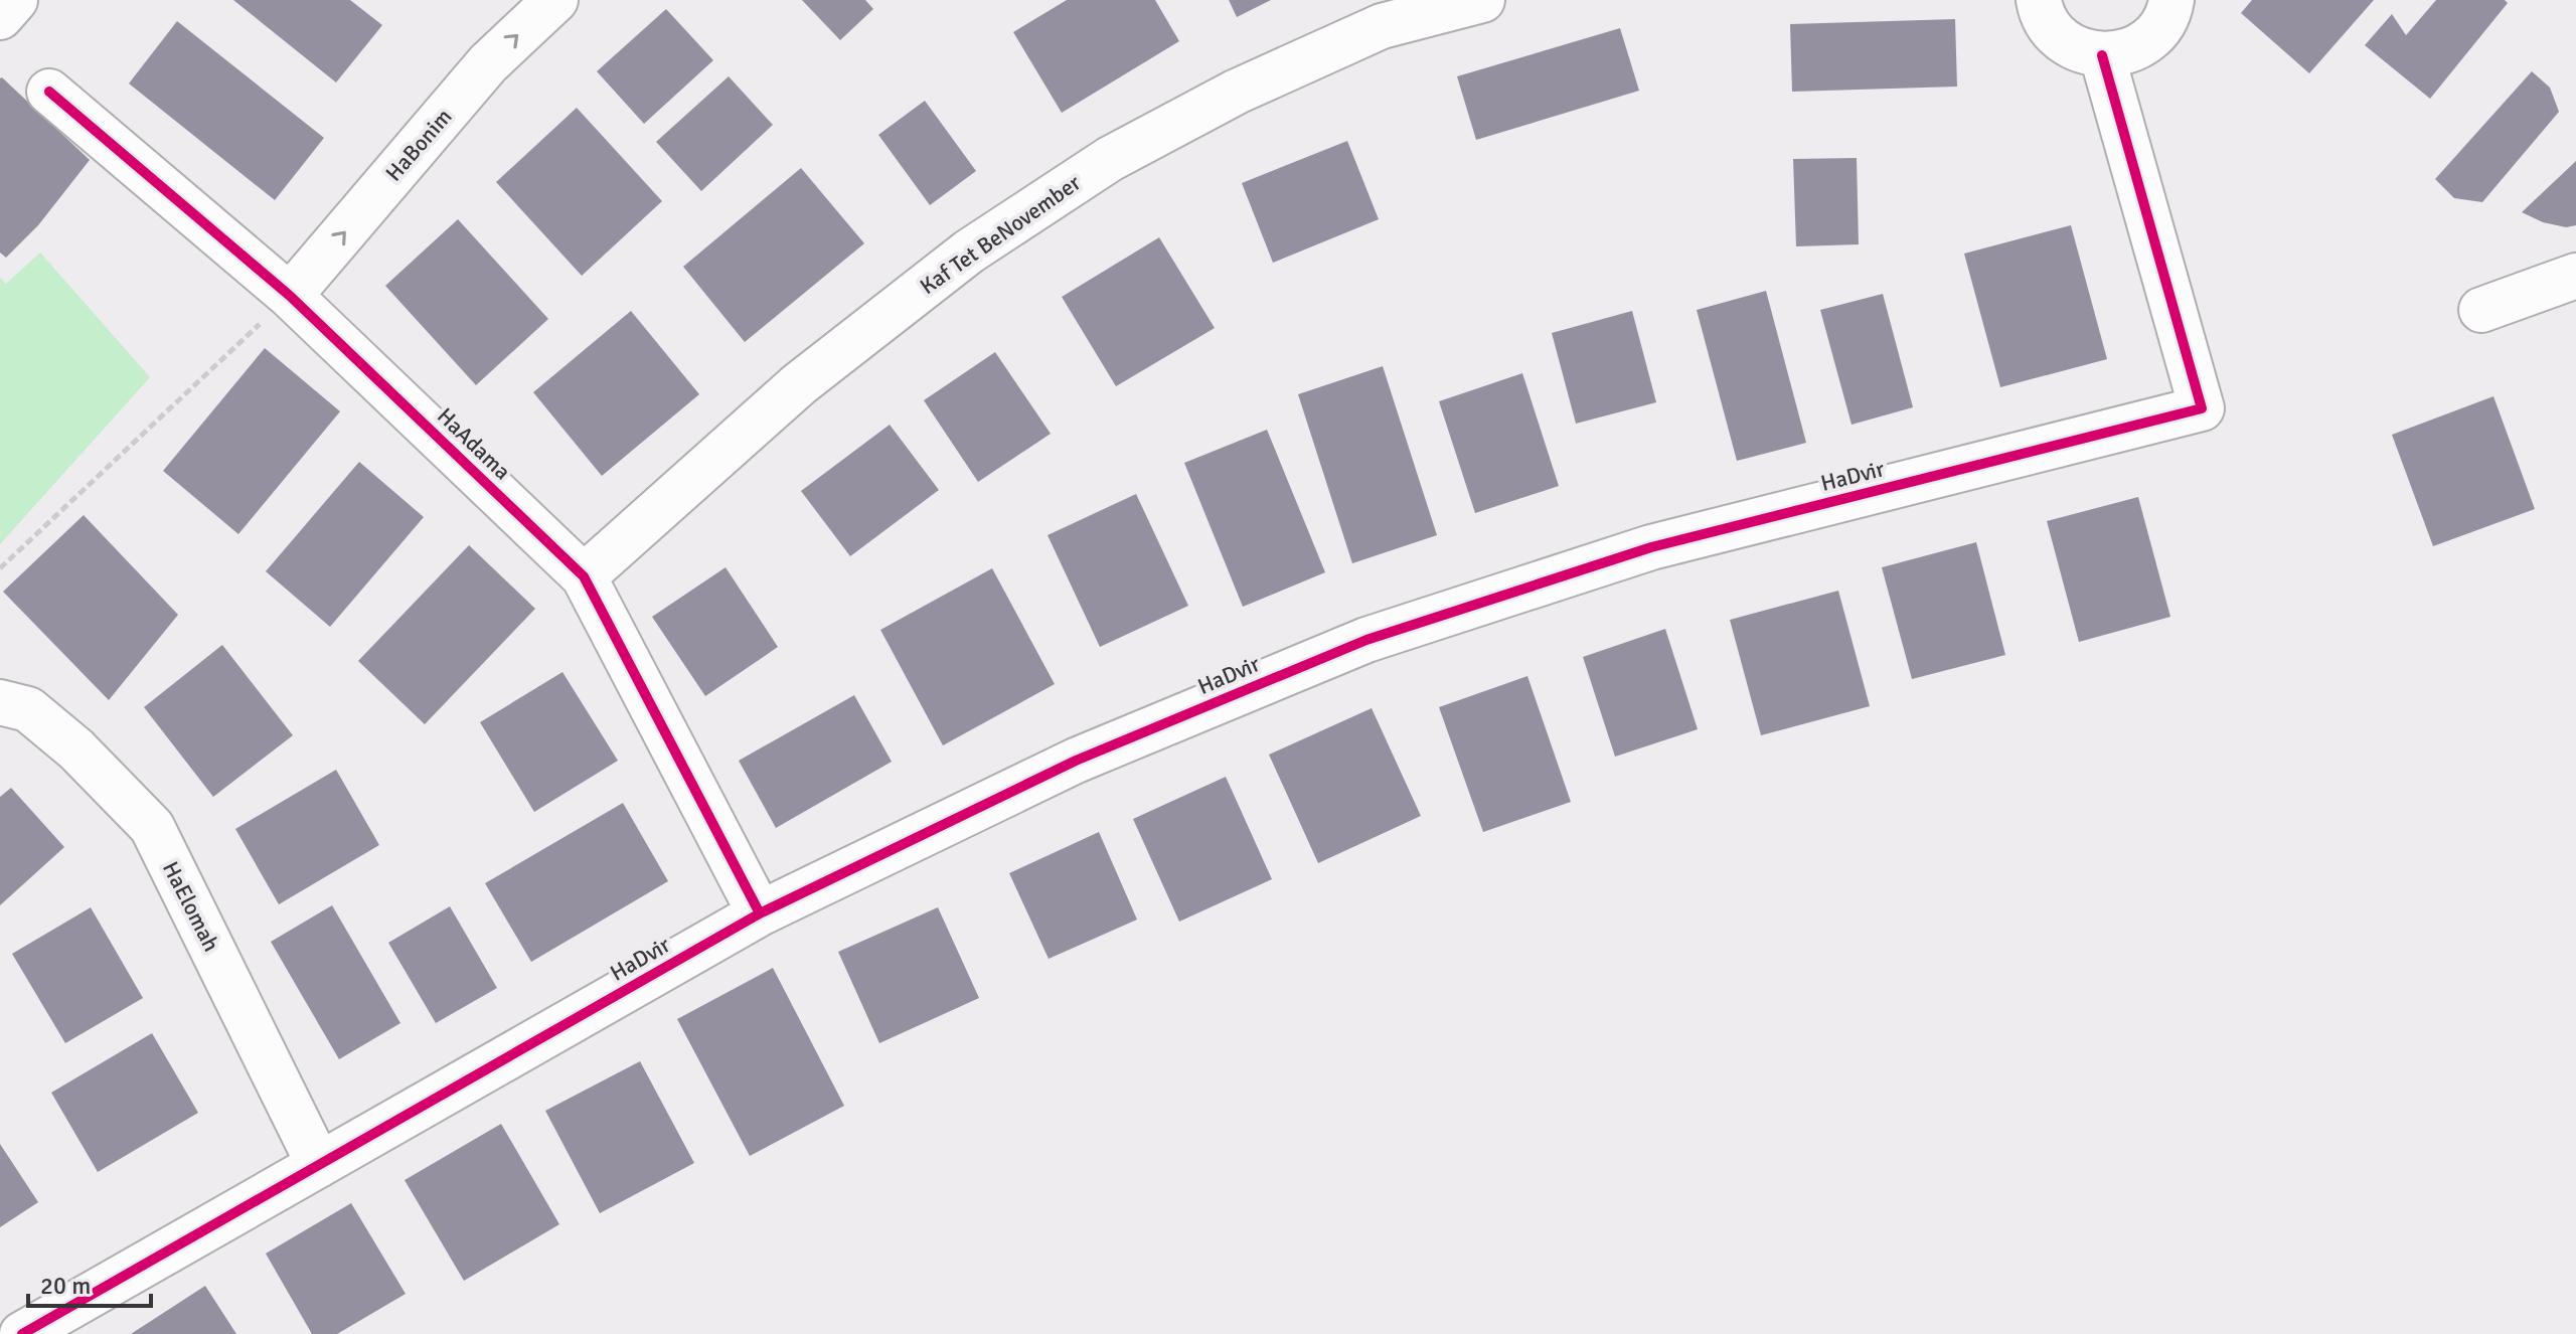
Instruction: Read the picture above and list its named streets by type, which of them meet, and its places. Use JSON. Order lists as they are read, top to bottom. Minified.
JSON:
{"streets":{"street":["HaBonim","Kaf Tet BeNovember","HaAdama","HaDvir","HaElomah"]},"crossings":[["HaBonim","HaAdama"],["Kaf Tet BeNovember","HaAdama"],["HaAdama","HaDvir"],["HaDvir","HaElomah"]],"one_way":["HaBonim"],"scale_bar":"20 m"}
